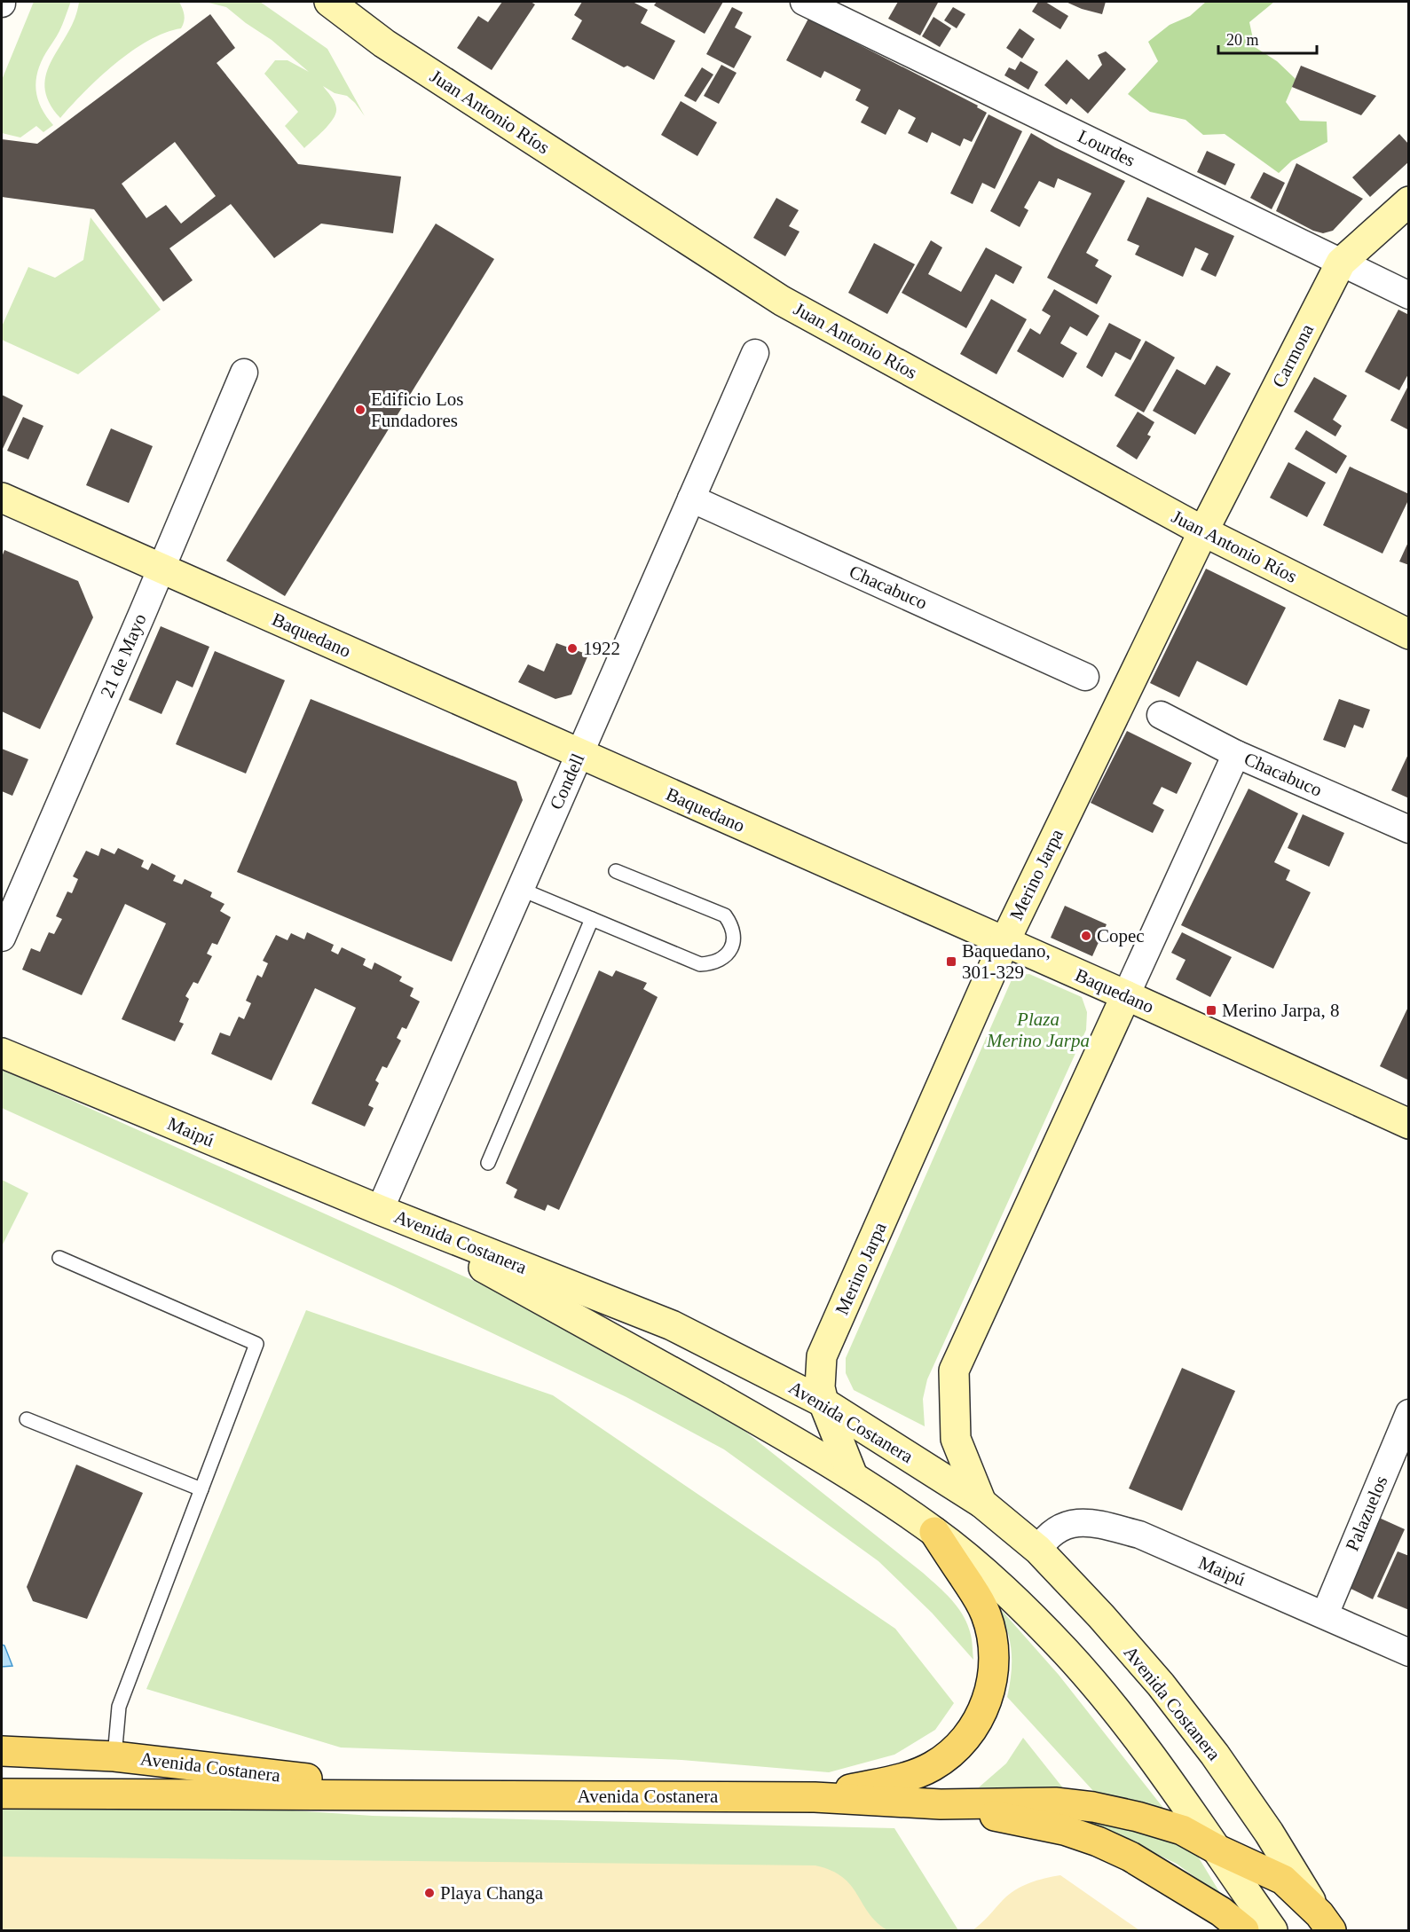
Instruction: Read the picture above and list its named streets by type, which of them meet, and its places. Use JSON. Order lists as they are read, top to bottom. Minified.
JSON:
{"streets":{"main road":["Juan Antonio Ríos","Carmona","Baquedano","Merino Jarpa","Maipú","Avenida Costanera"],"street":["Lourdes","Chacabuco","21 de Mayo","Condell","Palazuelos"]},"crossings":[["Juan Antonio Ríos","Carmona"],["Juan Antonio Ríos","Merino Jarpa"],["Lourdes","Carmona"],["Carmona","Merino Jarpa"],["Chacabuco","Condell"],["Baquedano","21 de Mayo"],["Baquedano","Condell"],["Baquedano","Merino Jarpa"],["Condell","Maipú"],["Condell","Avenida Costanera"],["Merino Jarpa","Avenida Costanera"],["Maipú","Avenida Costanera"],["Maipú","Palazuelos"]],"parks":["Plaza Merino Jarpa"],"places":{"other":["Edificio Los Fundadores","1922","Copec","Playa Changa"],"transit":["Baquedano, 301-329","Merino Jarpa, 8"]},"scale_bar":"20 m"}
